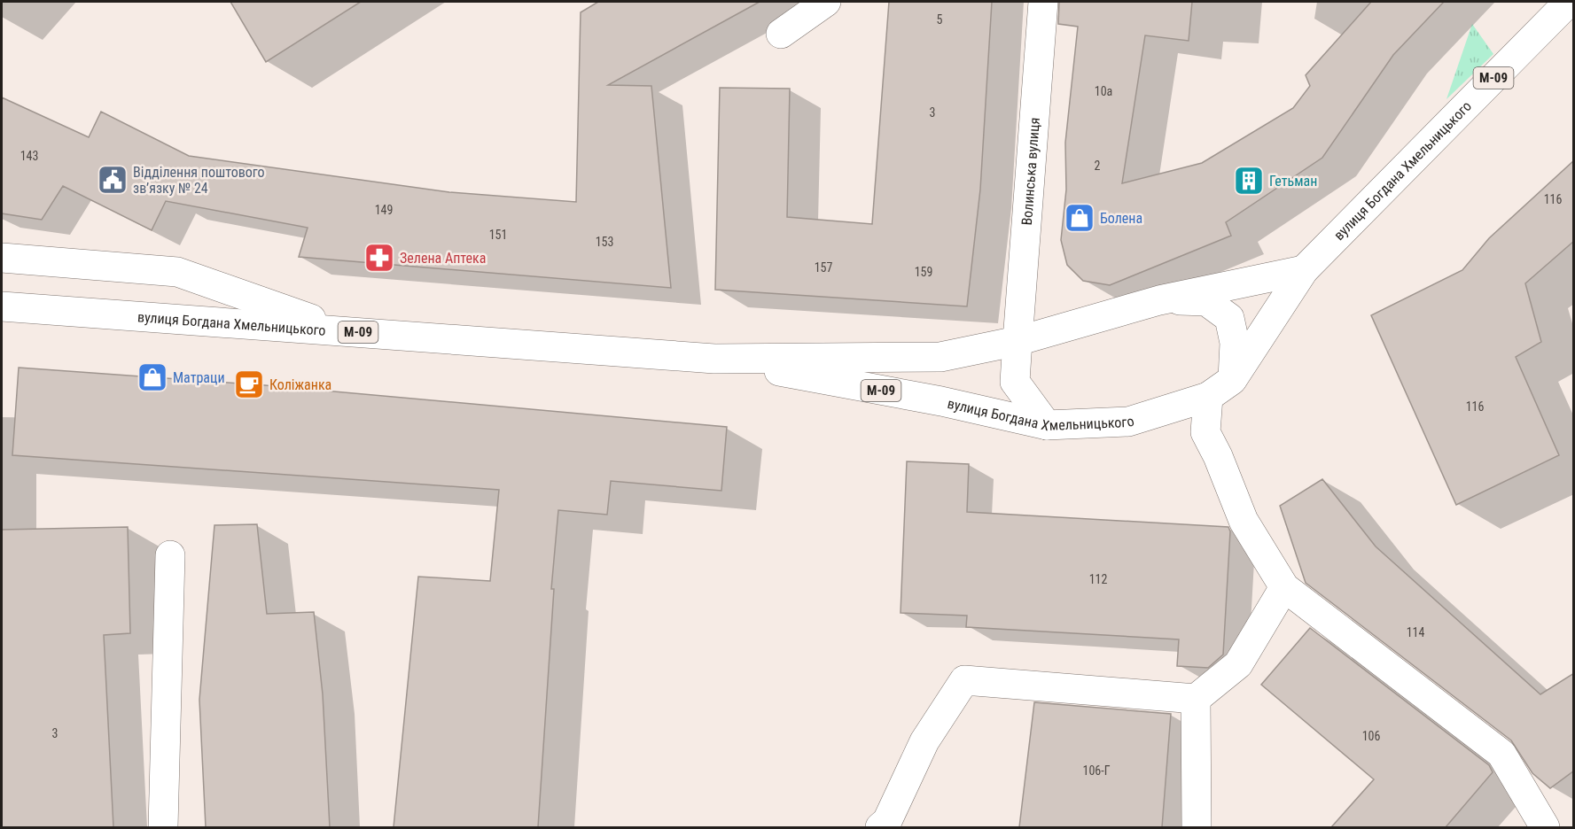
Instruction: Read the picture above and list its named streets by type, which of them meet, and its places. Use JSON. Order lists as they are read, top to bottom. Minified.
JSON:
{"streets":{"main road":["М-09","вулиця Богдана Хмельницького","Волинська вулиця"]},"crossings":[["вулиця Богдана Хмельницького","Волинська вулиця"]],"places":{"public building":["Відділення поштового зв’язку № 24"],"building":["Гетьман"],"shop":["Болена","Матраци"],"pharmacy":["Зелена Аптека"],"cafe":["Коліжанка"]},"house_numbers":["5","10а","3","143","2","116","149","151","153","157","159","116","112","114","3","106","106-Г"]}
